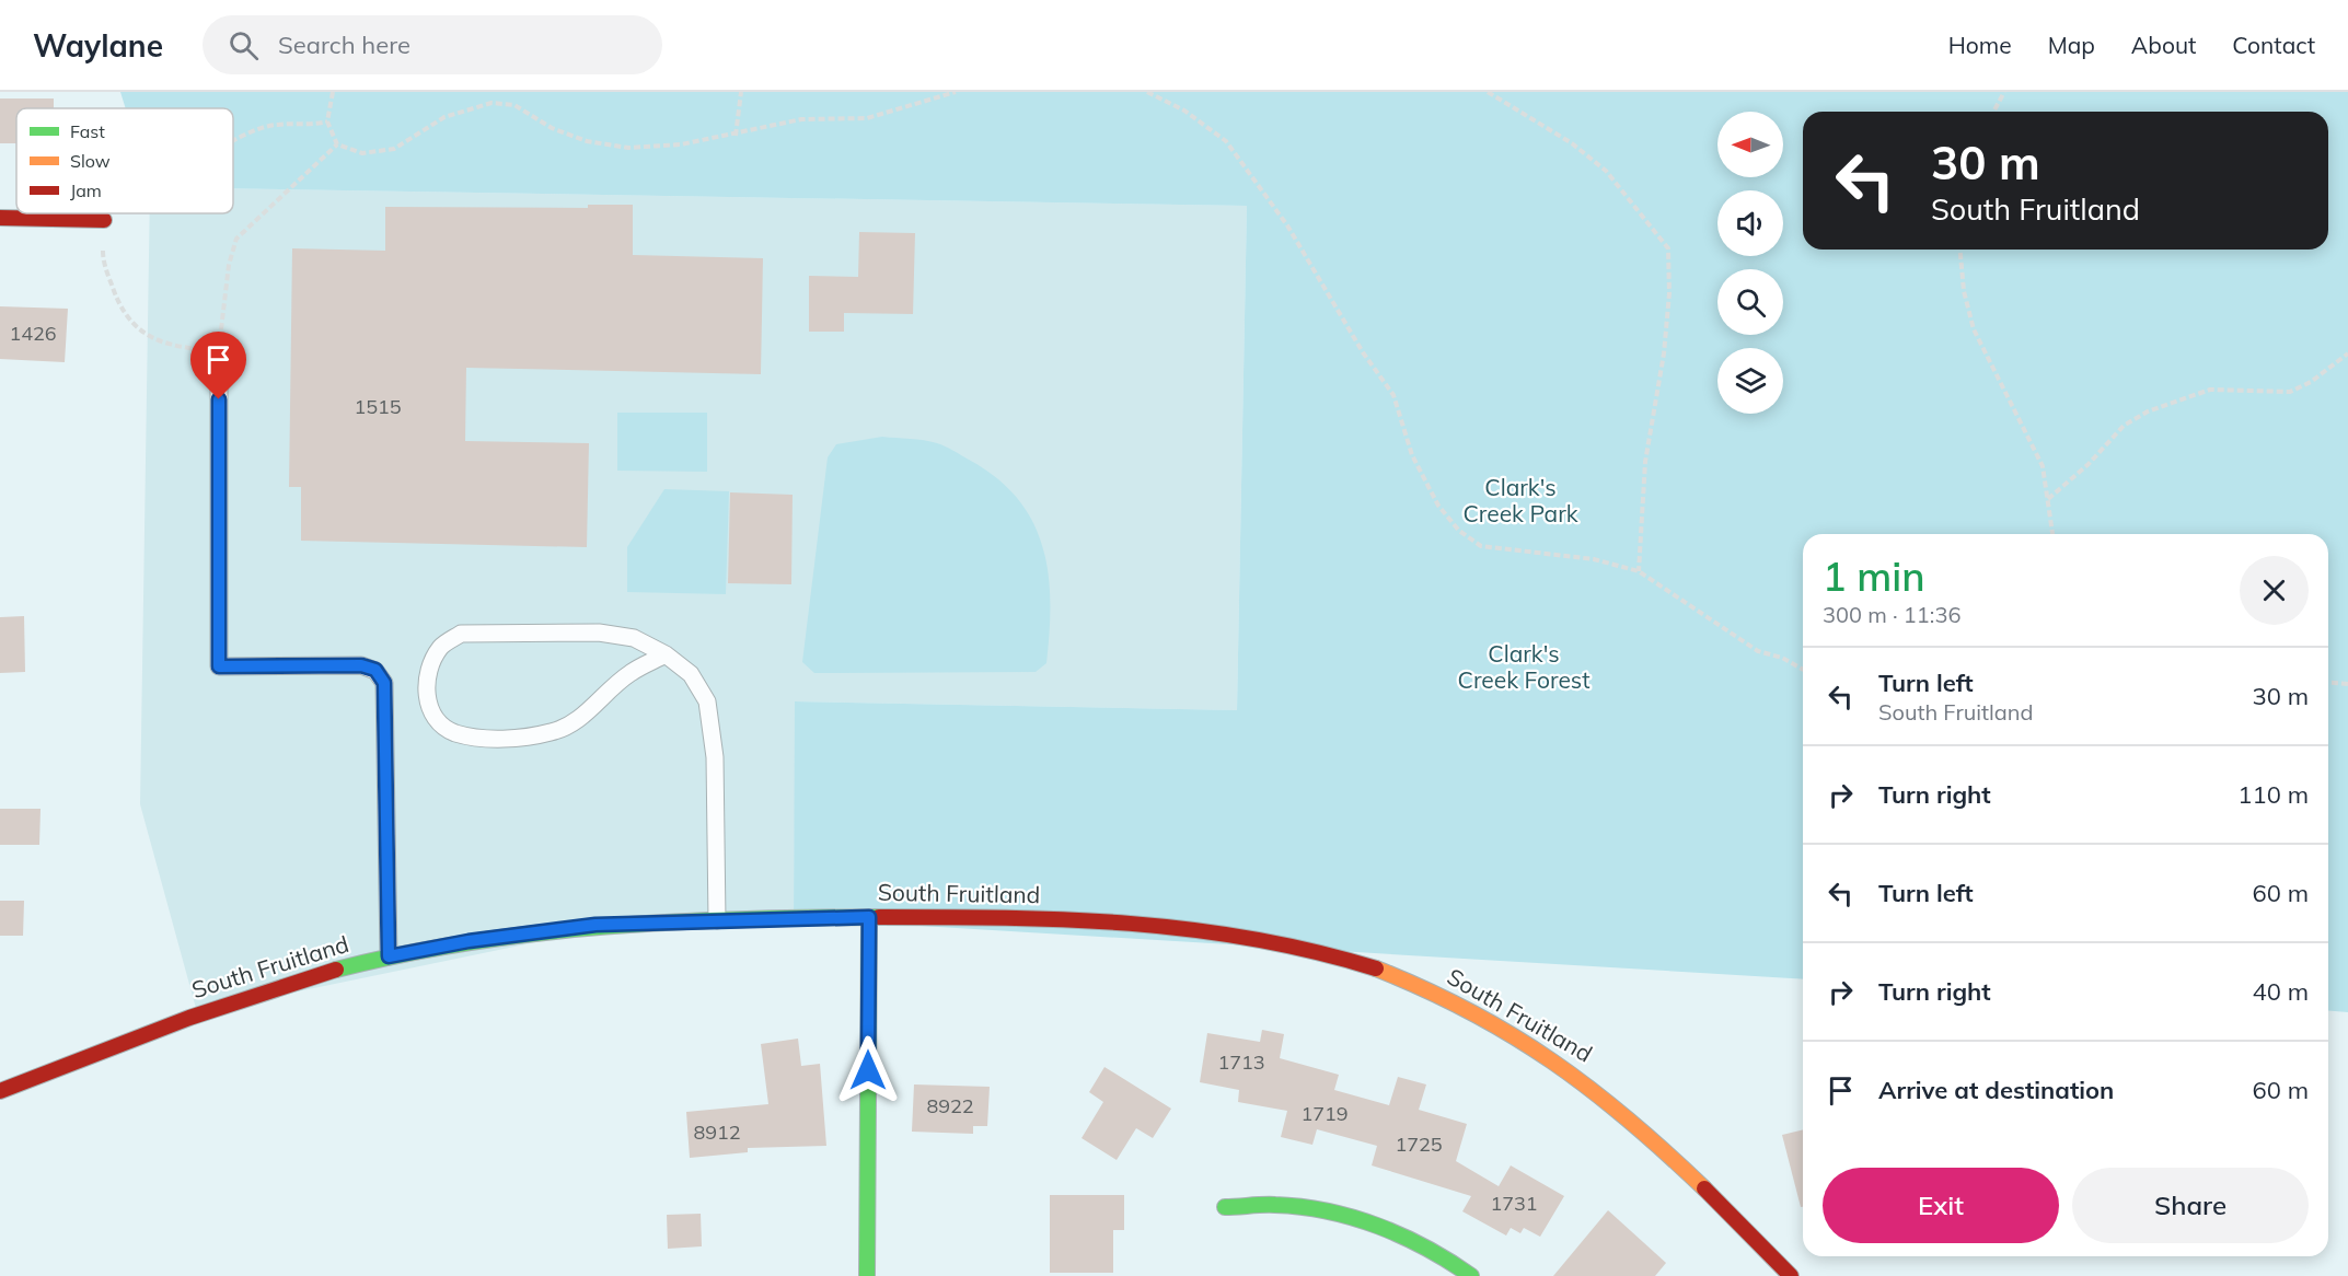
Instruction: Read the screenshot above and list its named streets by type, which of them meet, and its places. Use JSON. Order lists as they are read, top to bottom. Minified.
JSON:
{"streets":{"street":["South Fruitland"]},"parks":["Clark's Creek Park","Clark's Creek Forest"],"house_numbers":["1426","1515","1713","8922","1719","8912","1725","1731"],"legend":["Fast","Slow","Jam"],"north":"left","page":{"header":"Waylane","search":"Search here","nav":["Home","Map","About","Contact"],"turn":["30 m","South Fruitland"],"heading":["1 min","300 m · 11:36"],"list":[{"name":"Turn left","note":"South Fruitland","value":"30 m"},{"name":"Turn right","value":"110 m"},{"name":"Turn left","value":"60 m"},{"name":"Turn right","value":"40 m"},{"name":"Arrive at destination","value":"60 m"}],"buttons":["Exit","Share"]}}
